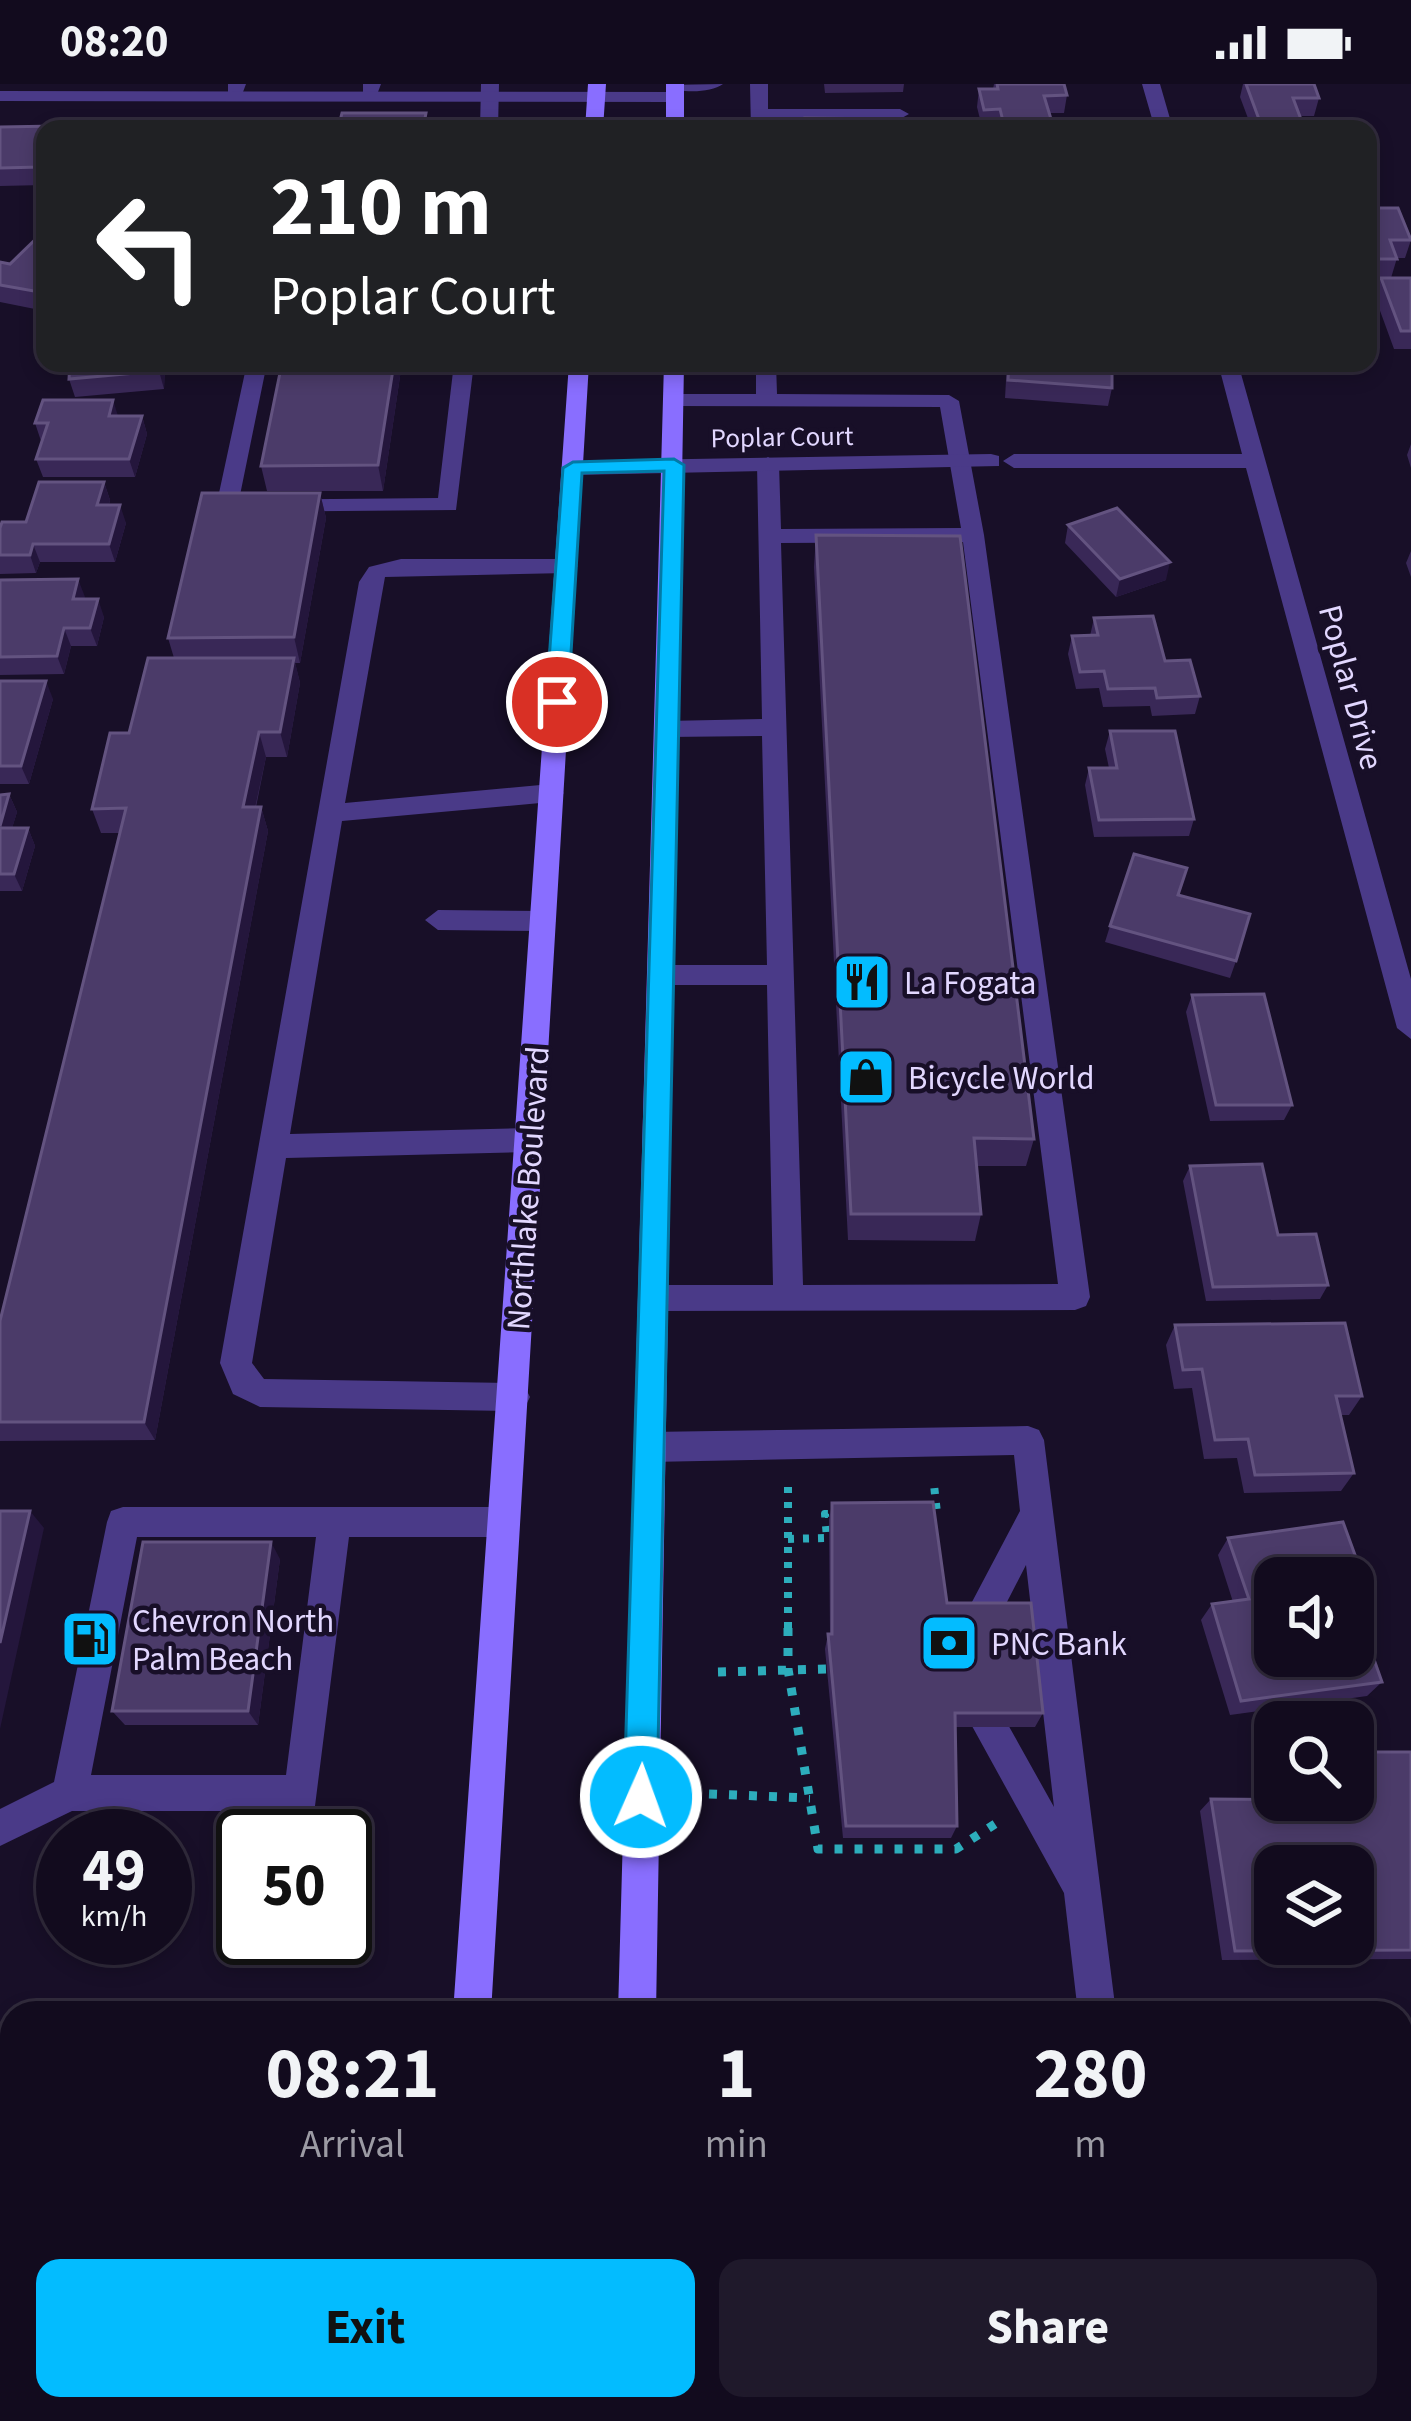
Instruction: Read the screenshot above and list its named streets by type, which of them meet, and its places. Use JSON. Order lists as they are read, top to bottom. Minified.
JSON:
{"streets":{"main road":["Northlake Boulevard"],"street":["Poplar Court","Poplar Drive"]},"crossings":[["Poplar Court","Poplar Drive"],["Poplar Court","Northlake Boulevard"]],"places":{"restaurant":["La Fogata"],"shop":["Bicycle World"],"fuel station":["Chevron North Palm Beach"],"bank":["PNC Bank"]},"page":{"status":"08:20","turn":["210 m","Poplar Court"],"speed":"49 km/h","limit":"50","eta":["08:21","Arrival","1","min","280","m"],"buttons":["Exit","Share"]}}
